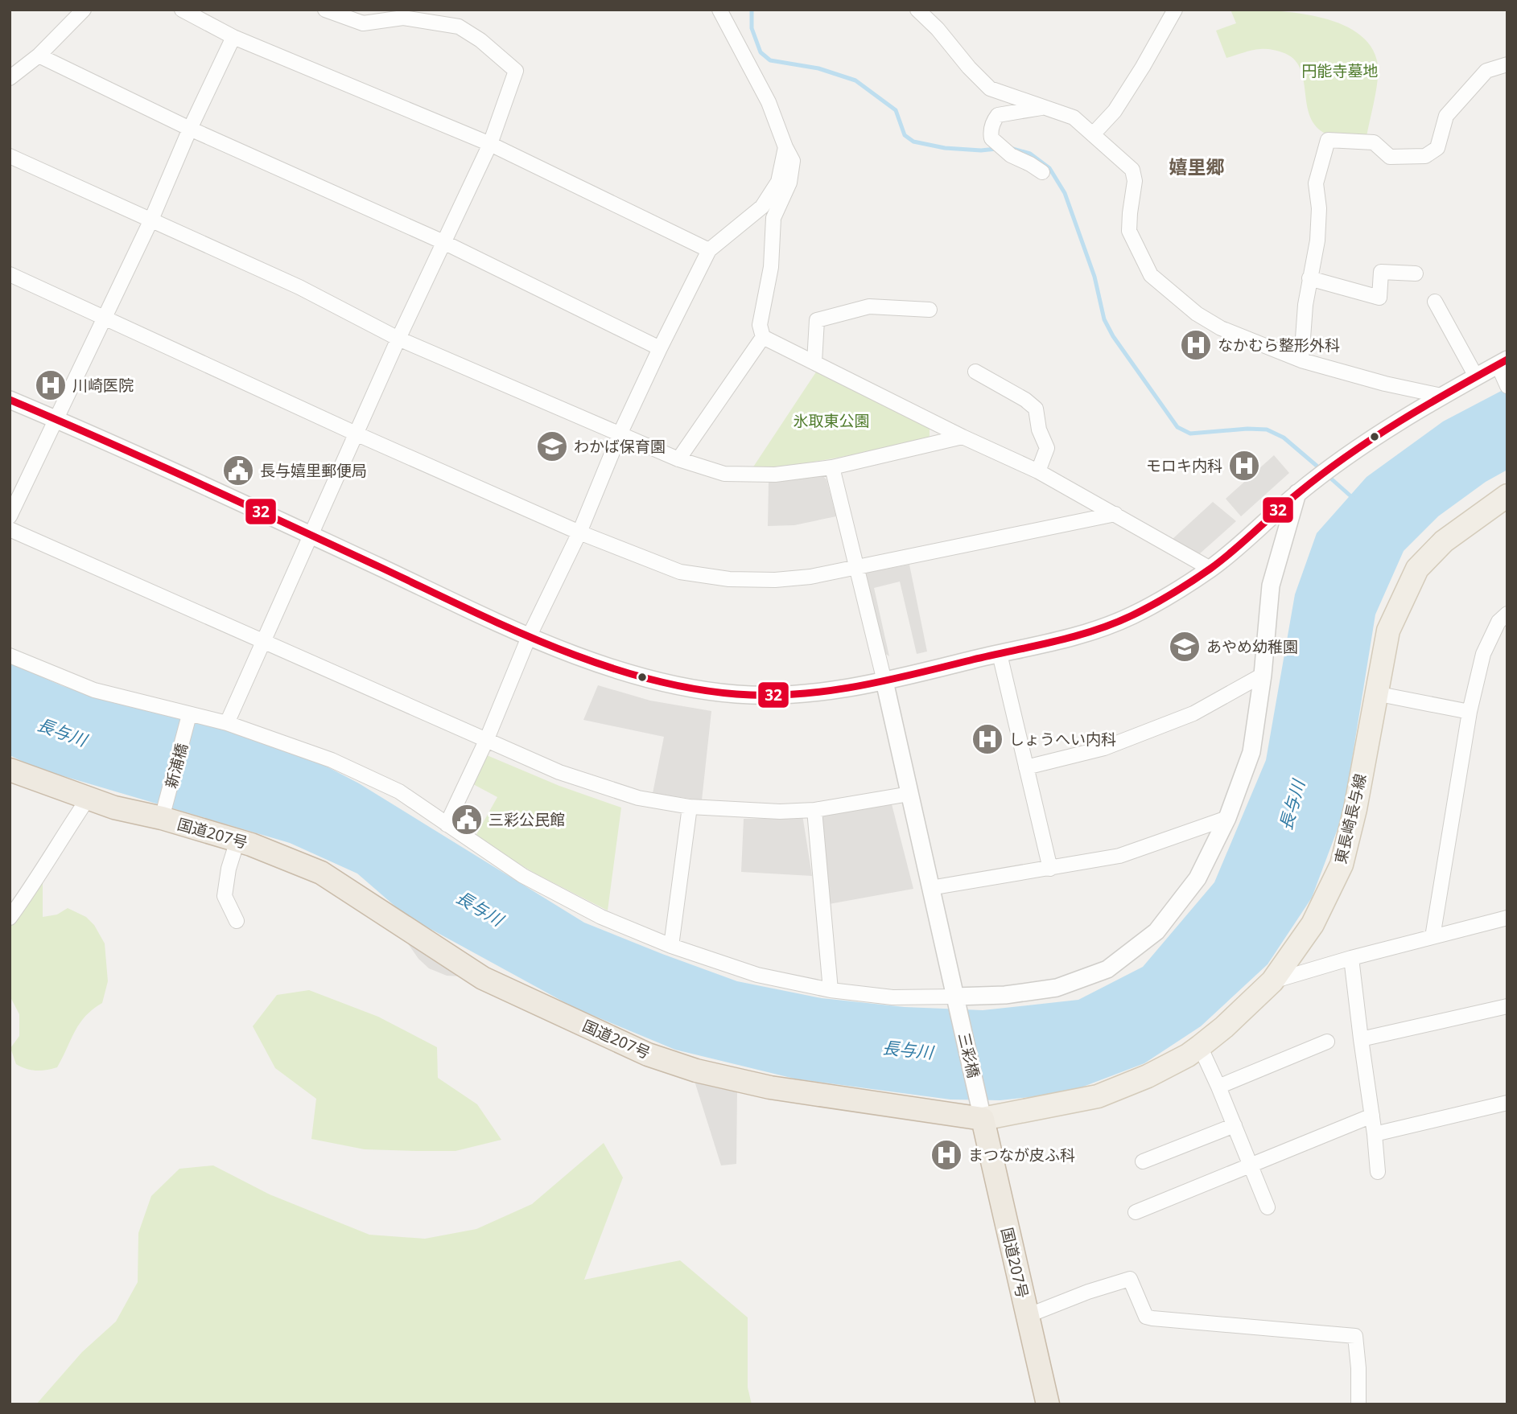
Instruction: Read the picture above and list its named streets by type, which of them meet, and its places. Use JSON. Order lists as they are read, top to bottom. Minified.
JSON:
{"streets":{"highway":["国道207号"],"main road":["東長崎長与線"],"street":["新浦橋","三彩橋"]},"crossings":[["新浦橋","国道207号"],["東長崎長与線","国道207号"],["東長崎長与線","三彩橋"],["国道207号","三彩橋"]],"districts":["嬉里郷"],"water":["長与川"],"parks":["円能寺墓地","氷取東公園"],"places":{"hospital":["なかむら整形外科","川崎医院","モロキ内科","しょうへい内科","まつなが皮ふ科"],"school or university":["わかば保育園","あやめ幼稚園"],"public building":["長与嬉里郵便局","三彩公民館"]},"lines":["transit line 32"]}
